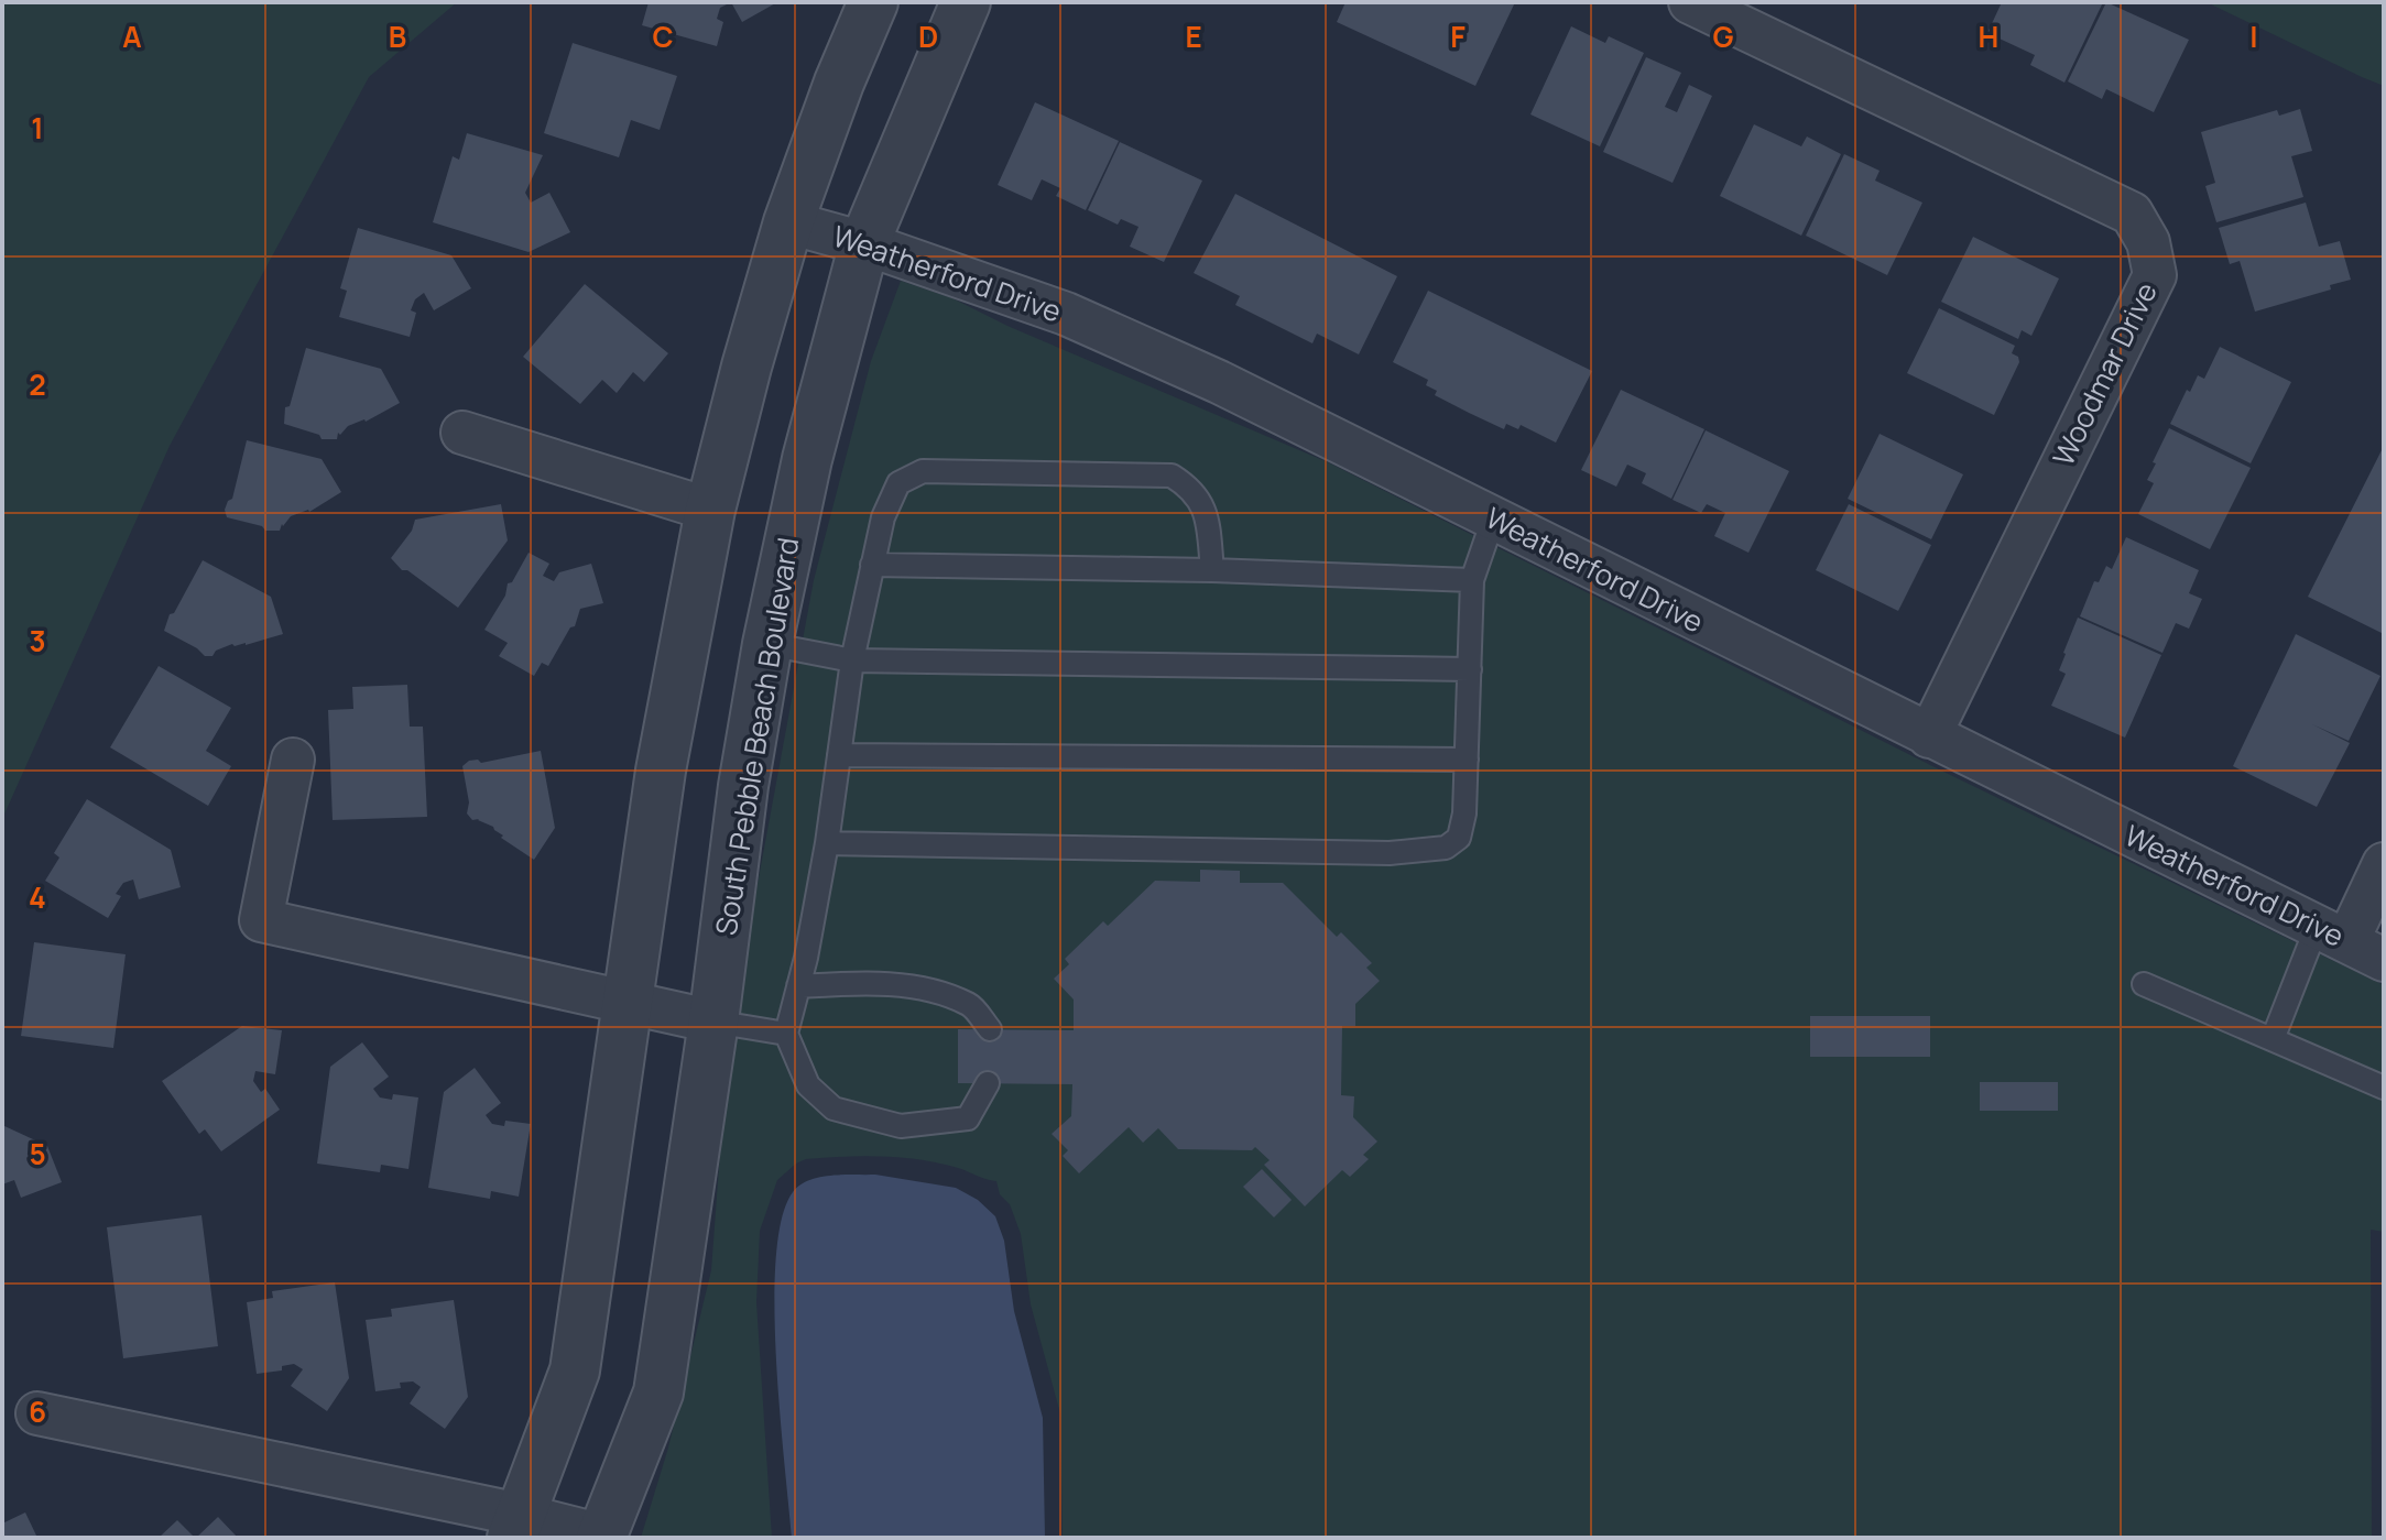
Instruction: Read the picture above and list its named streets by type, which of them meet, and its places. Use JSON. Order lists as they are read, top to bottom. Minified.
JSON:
{"streets":{"street":["Weatherford Drive","Woodmar Drive","South Pebble Beach Boulevard"]},"crossings":[["Weatherford Drive","Woodmar Drive"],["Weatherford Drive","South Pebble Beach Boulevard"]],"grid":{"columns":["A","B","C","D","E","F","G","H","I"],"rows":["1","2","3","4","5","6"]}}
